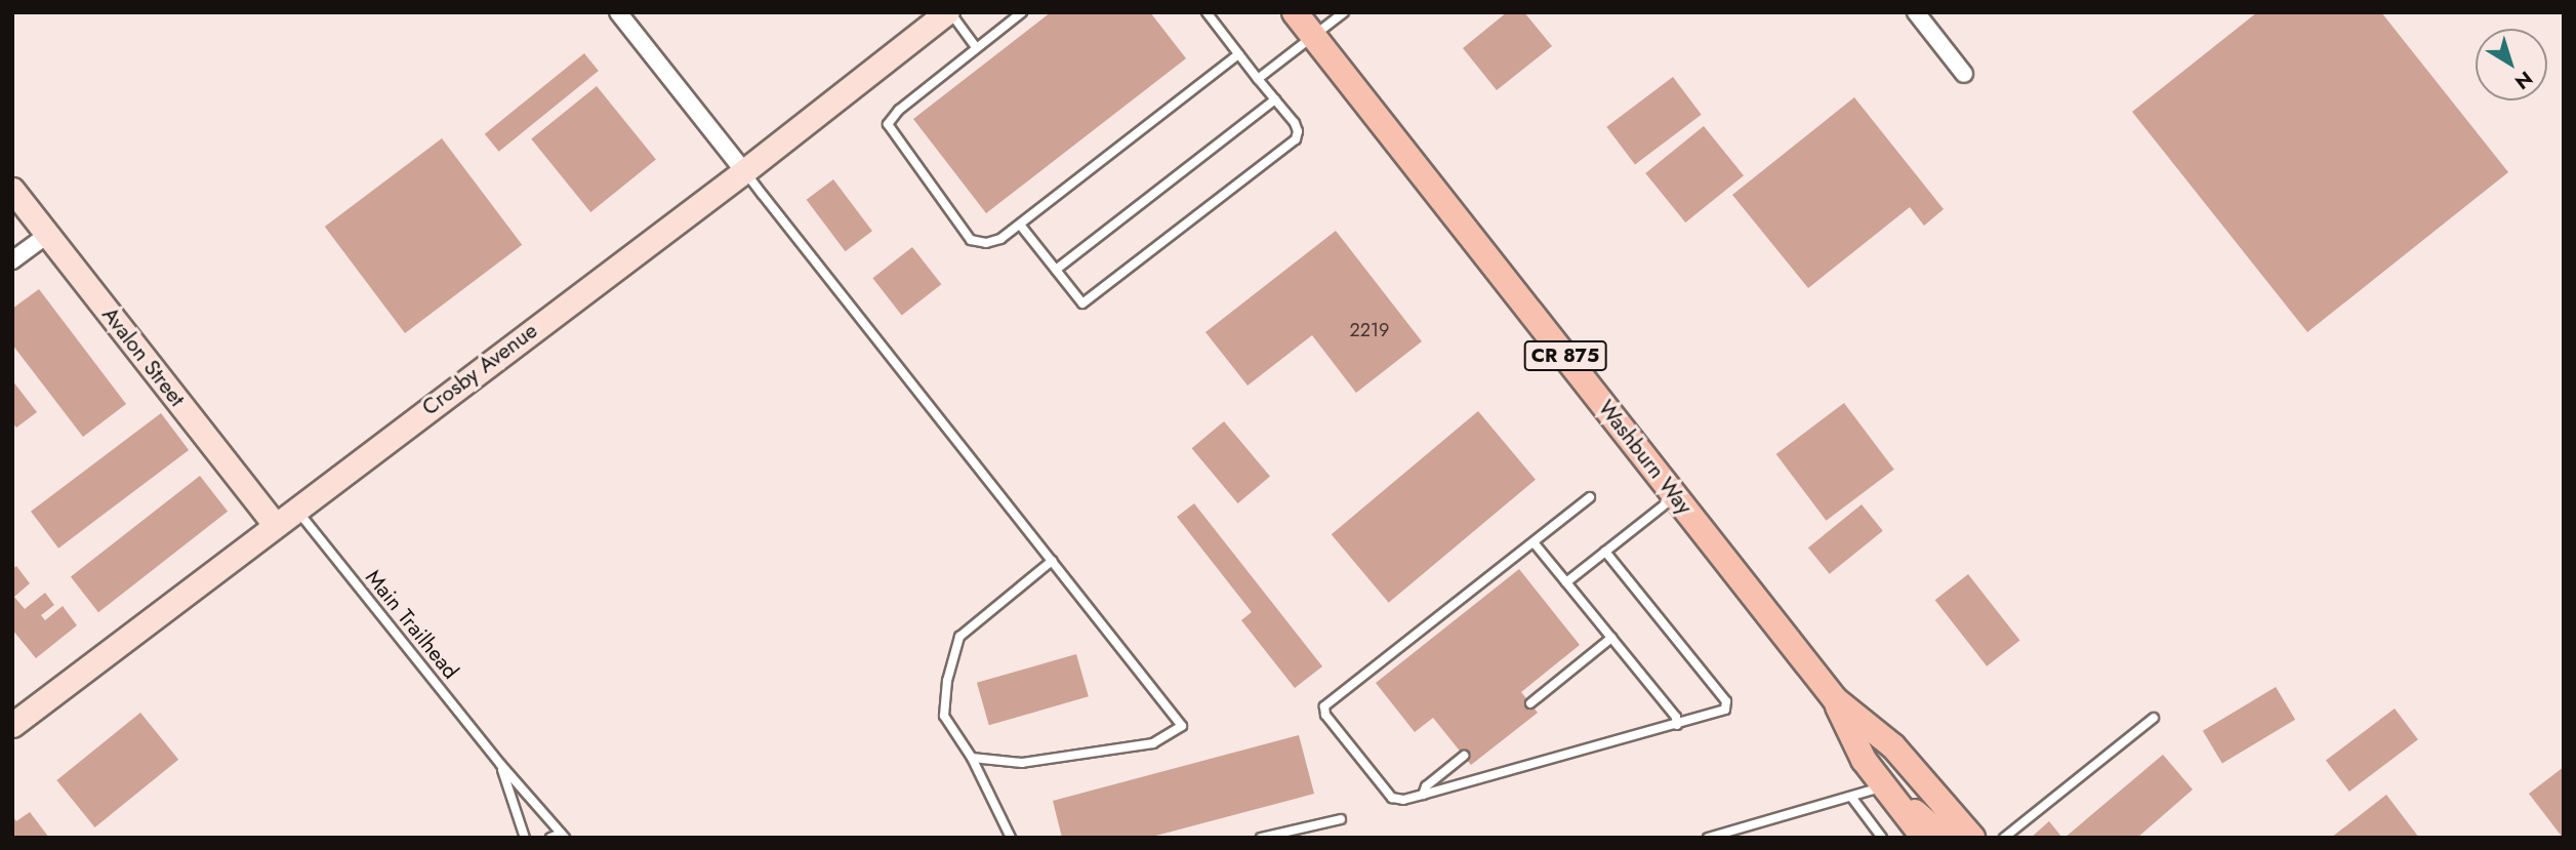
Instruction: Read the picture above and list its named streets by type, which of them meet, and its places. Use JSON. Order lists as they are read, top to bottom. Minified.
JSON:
{"streets":{"main road":["CR 875","Washburn Way"],"street":["Avalon Street","Crosby Avenue"],"lane":["Main Trailhead"]},"crossings":[["Avalon Street","Crosby Avenue"],["Crosby Avenue","Main Trailhead"]],"house_numbers":["2219"],"north":"bottom right"}
